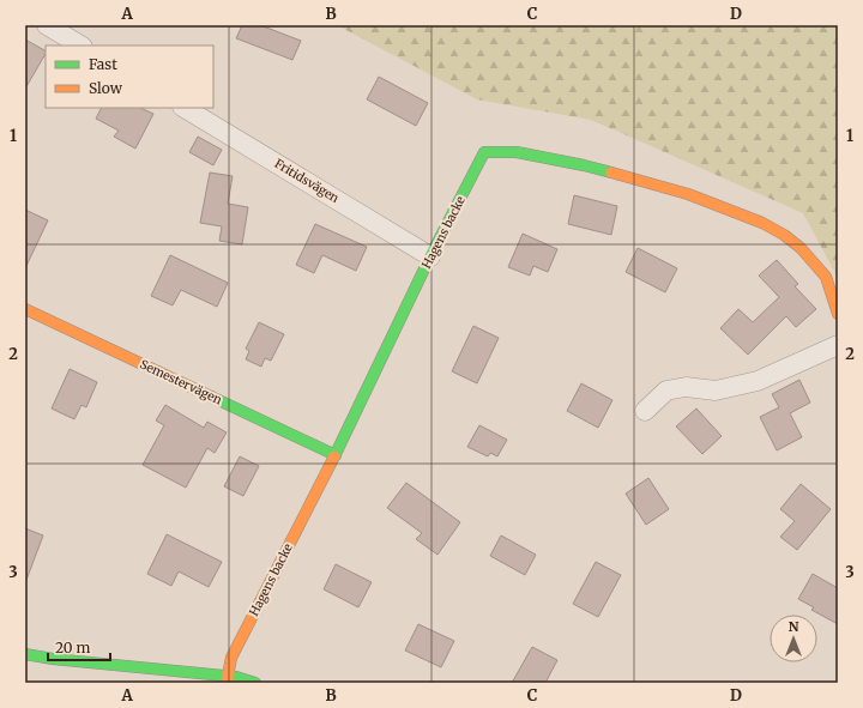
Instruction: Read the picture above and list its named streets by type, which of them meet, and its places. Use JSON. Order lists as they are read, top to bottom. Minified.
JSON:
{"streets":{"street":["Fritidsvägen","Hagens backe","Semestervägen"]},"crossings":[["Fritidsvägen","Hagens backe"],["Hagens backe","Semestervägen"]],"legend":["Fast","Slow"],"scale_bar":"20 m","north":"top","grid":{"columns":["A","B","C","D"],"rows":["1","2","3"]}}
